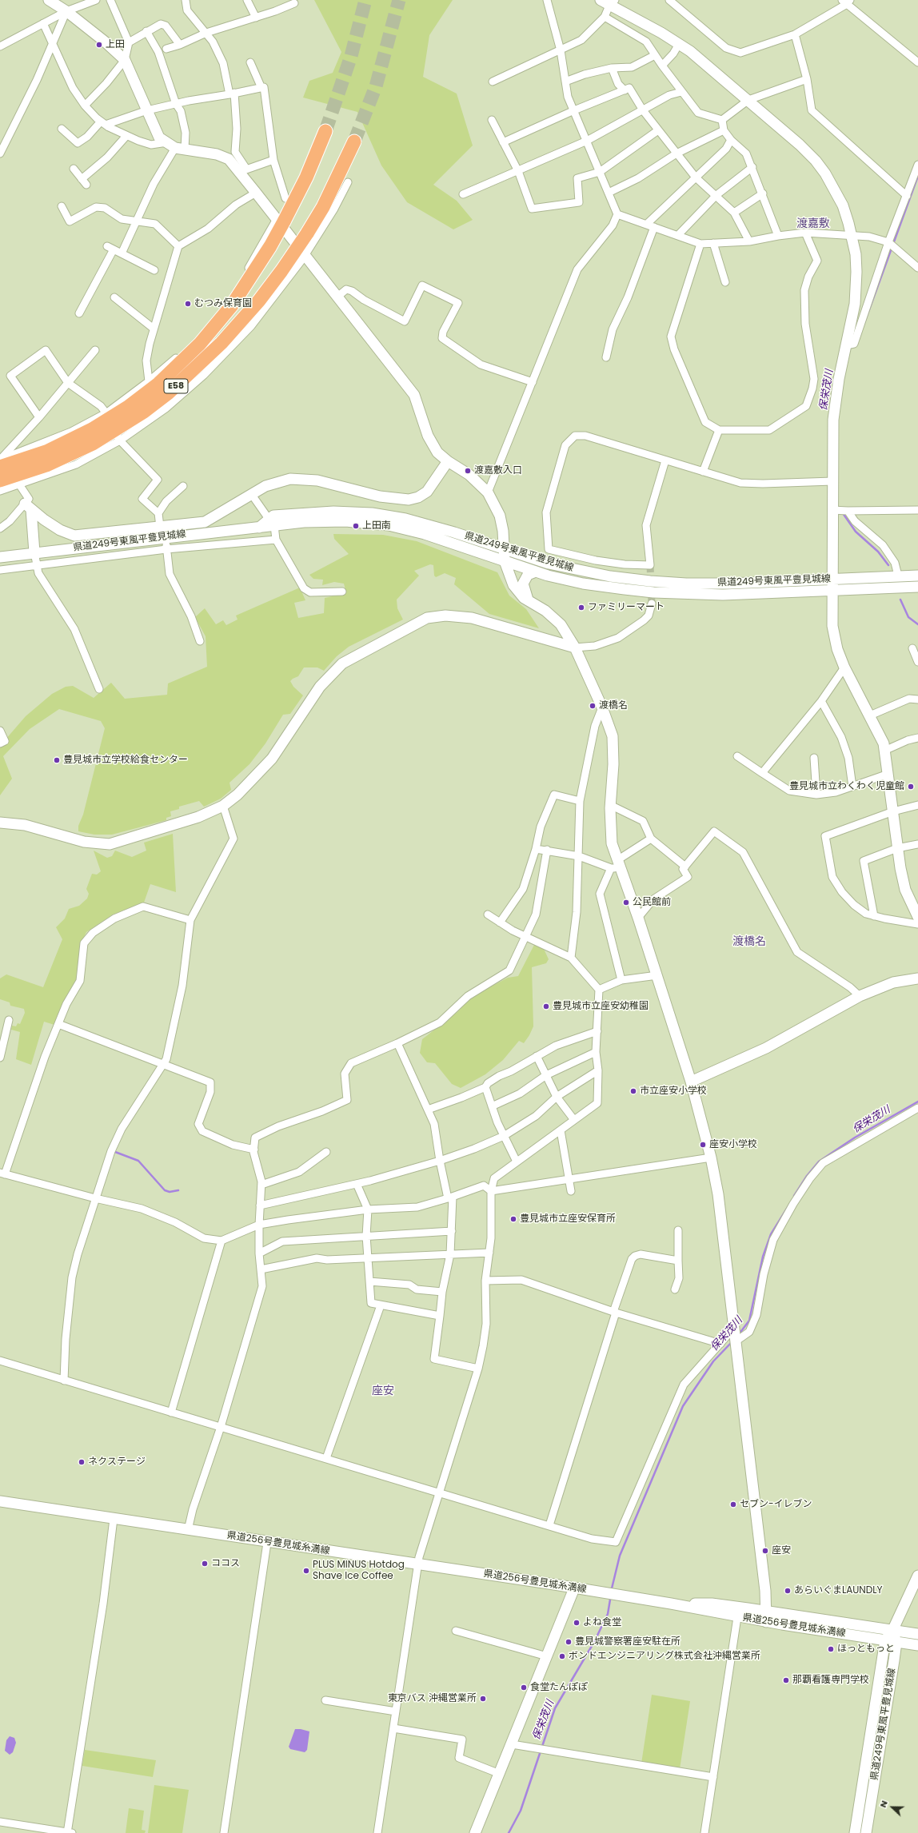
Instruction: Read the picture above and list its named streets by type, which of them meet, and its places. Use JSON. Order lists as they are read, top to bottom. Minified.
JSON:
{"streets":{"highway":["E58"],"street":["県道249号東風平豊見城線","県道256号豊見城糸満線"]},"crossings":[["県道249号東風平豊見城線","県道256号豊見城糸満線"]],"districts":["渡嘉敷","渡橋名","座安"],"water":["保栄茂川"],"places":["上田","むつみ保育園","渡嘉敷入口","上田南","ファミリーマート","渡橋名","豊見城市立学校給食センター","豊見城市立わくわく児童館","公民館前","豊見城市立座安幼稚園","市立座安小学校","座安小学校","豊見城市立座安保育所","ネクステージ","セブン-イレブン","座安","ココス","PLUS MINUS Hotdog Shave Ice Coffee","あらいぐまLAUNDLY","よね食堂","豊見城警察署座安駐在所","ほっともっと","ボンドエンジニアリング株式会社沖縄営業所","那覇看護専門学校","食堂たんぽぽ","東京バス 沖縄営業所"],"north":"left"}
